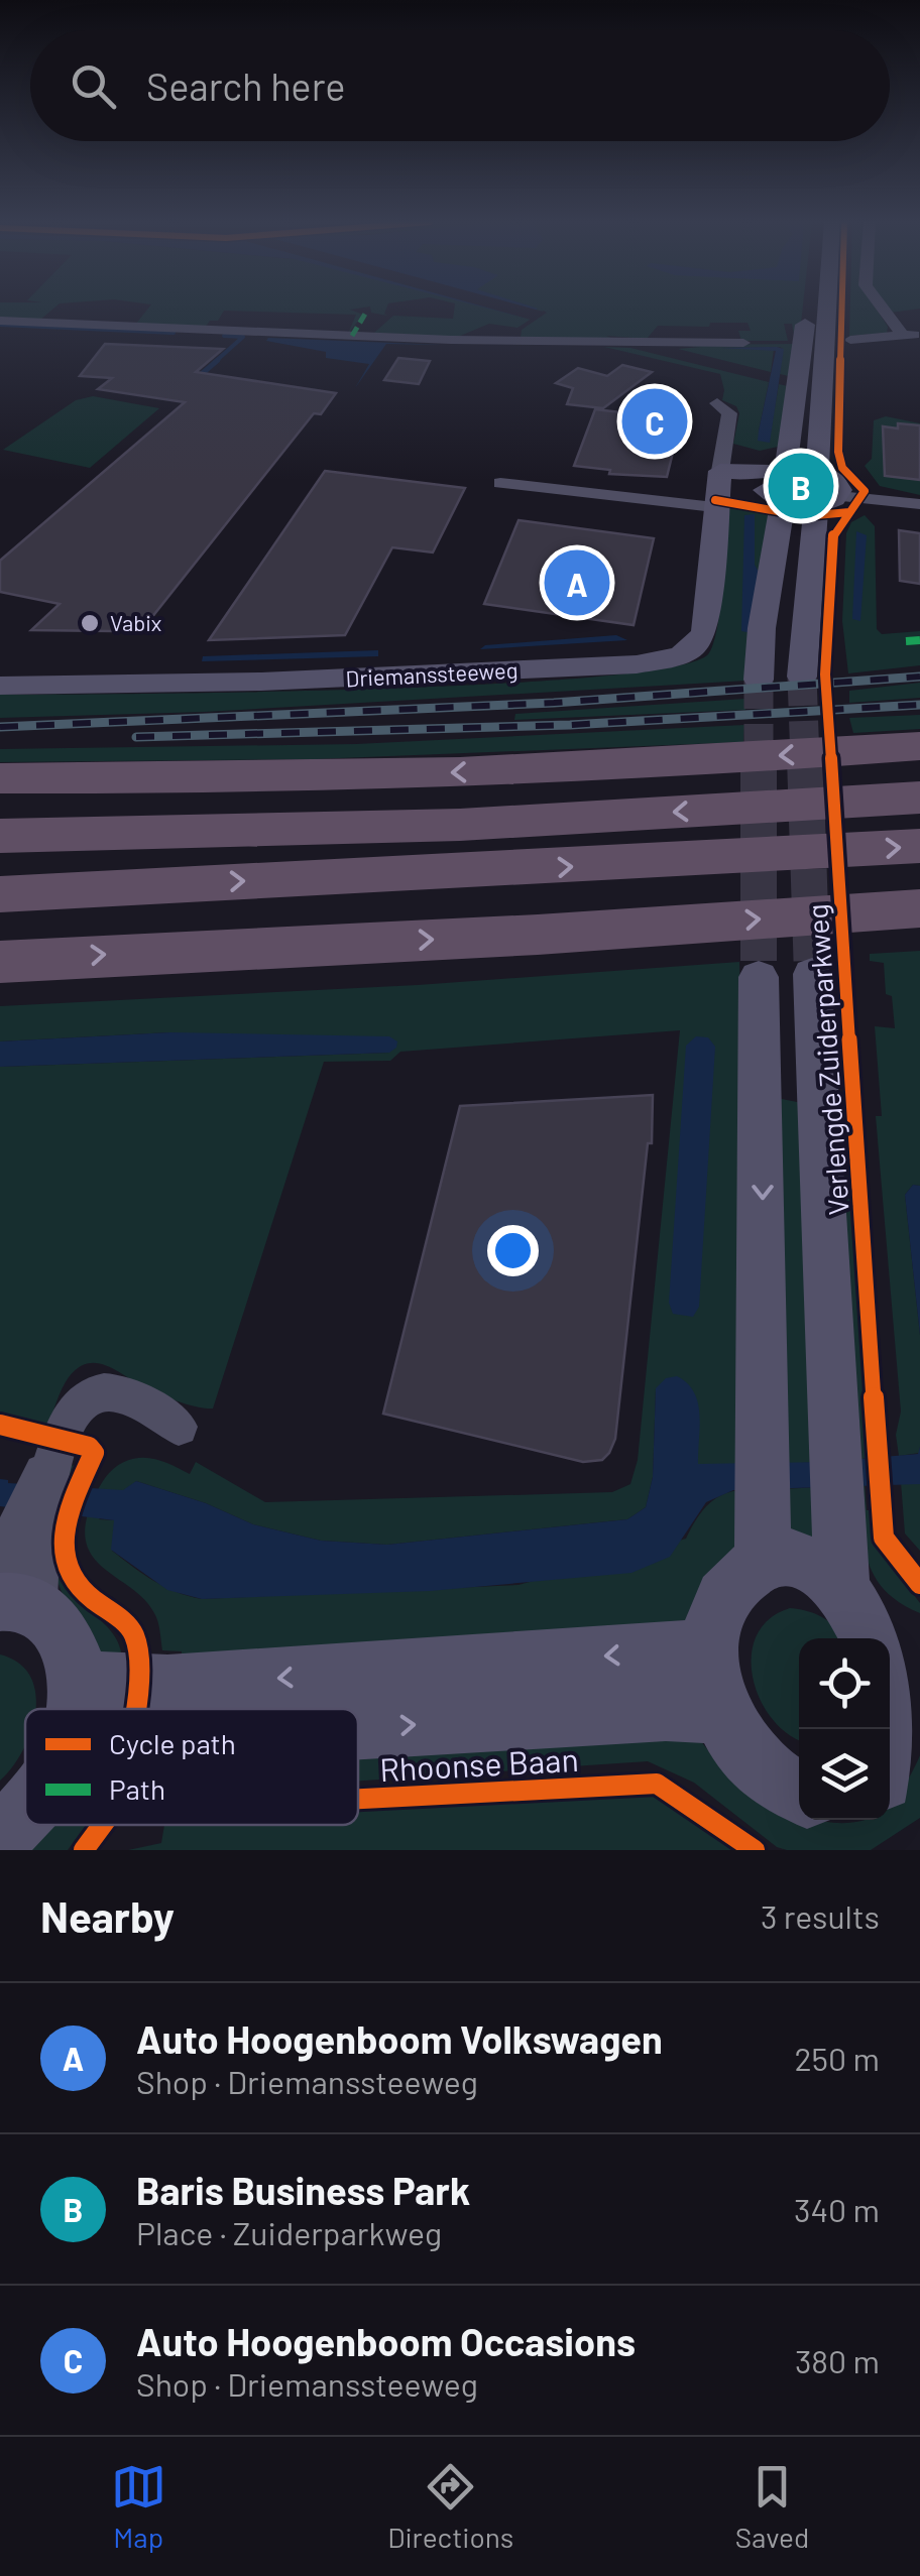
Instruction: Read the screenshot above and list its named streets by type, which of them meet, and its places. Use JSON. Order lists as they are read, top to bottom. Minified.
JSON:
{"streets":{"main road":["Driemanssteeweg","Verlengde Zuiderparkweg","Rhoonse Baan"]},"places":["Vabix"],"legend":["Cycle path","Path"],"page":{"search":"Search here","pins":["C","B","A"],"heading":["Nearby","3 results"],"list":[{"mark":"A","name":"Auto Hoogenboom Volkswagen","note":"Shop · Driemanssteeweg","value":"250 m"},{"mark":"B","name":"Baris Business Park","note":"Place · Zuiderparkweg","value":"340 m"},{"mark":"C","name":"Auto Hoogenboom Occasions","note":"Shop · Driemanssteeweg","value":"380 m"}],"nav":["Map","Directions","Saved"]}}
